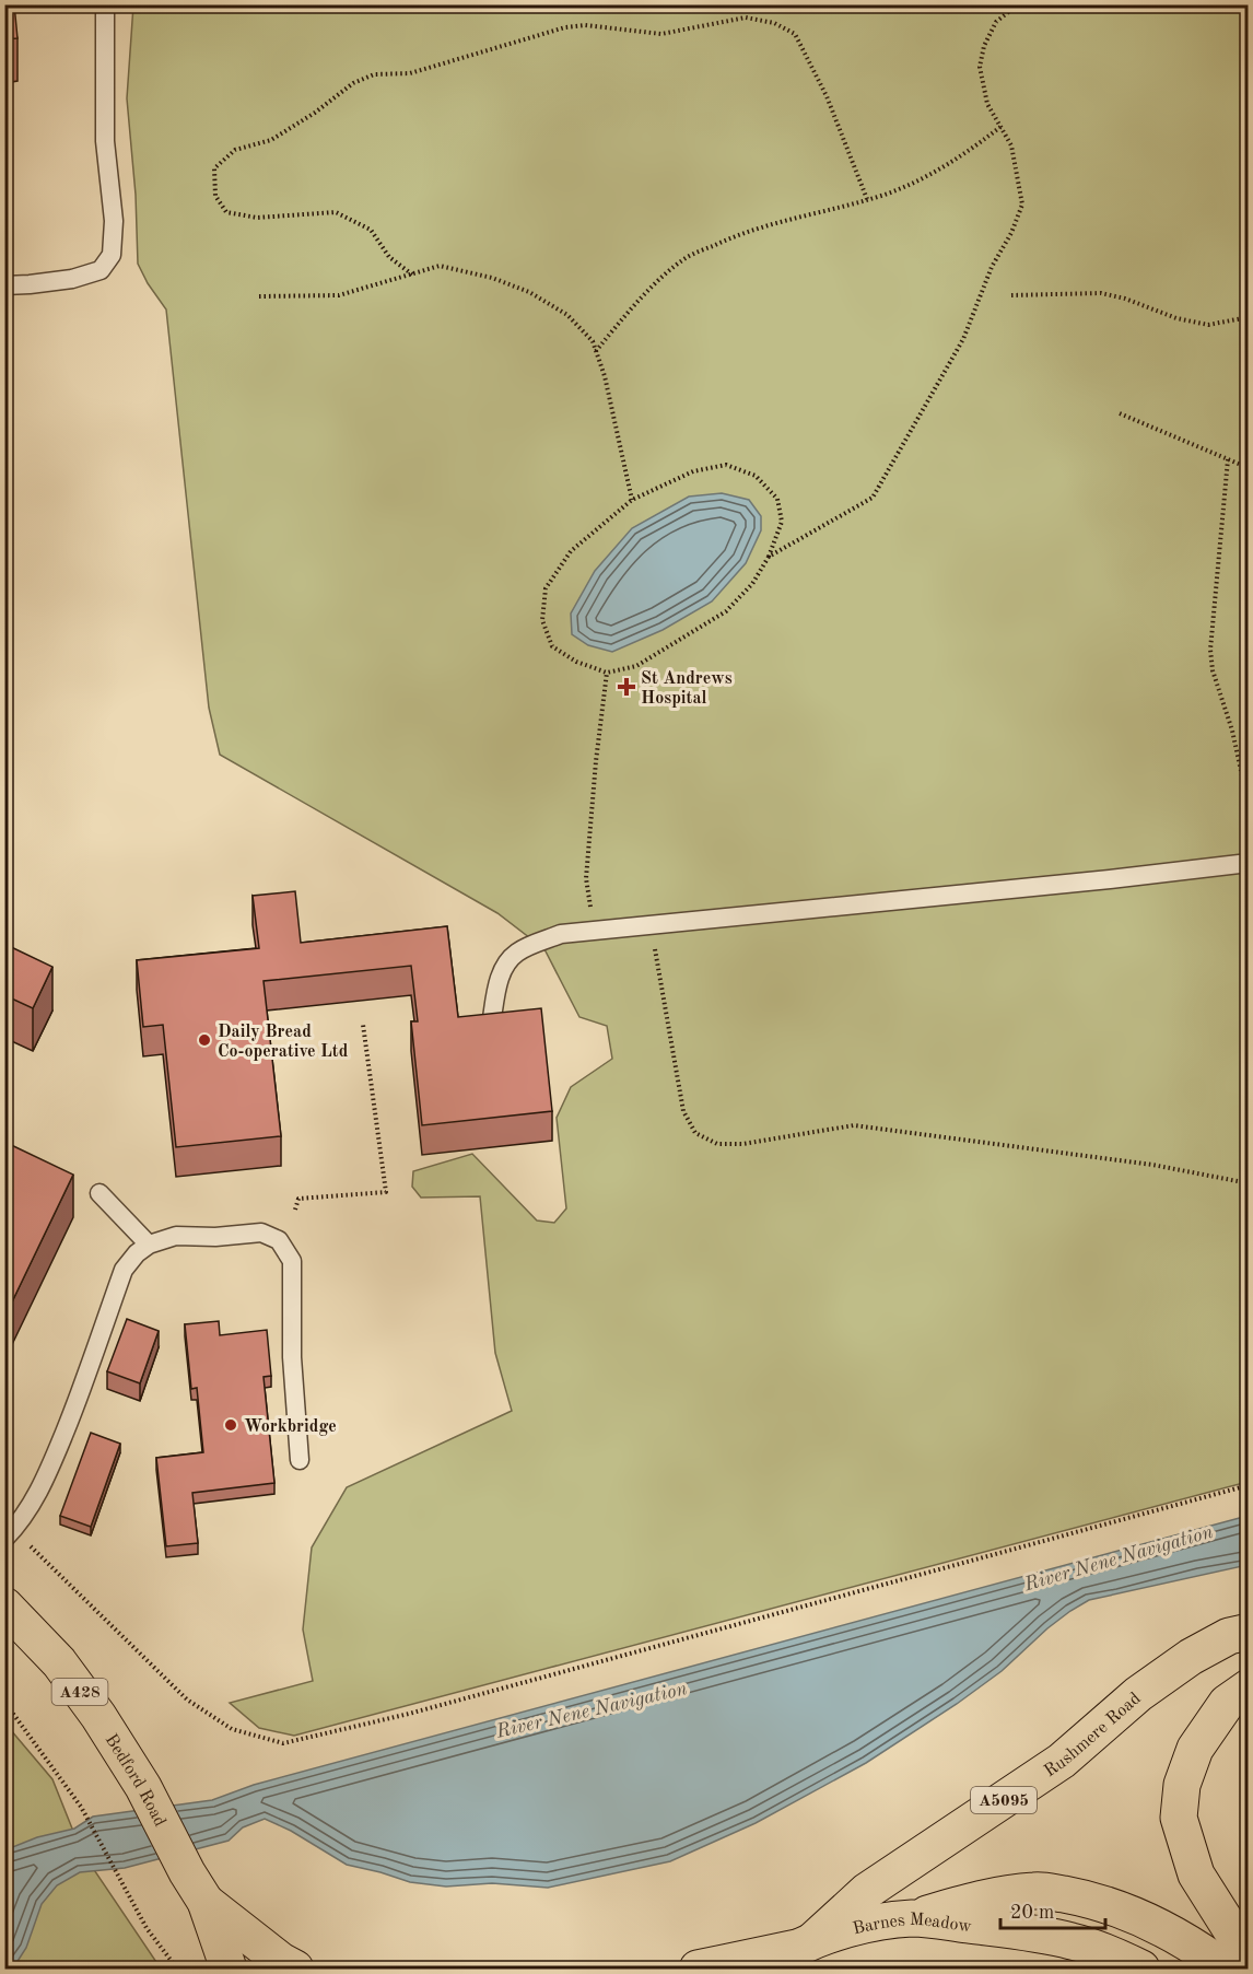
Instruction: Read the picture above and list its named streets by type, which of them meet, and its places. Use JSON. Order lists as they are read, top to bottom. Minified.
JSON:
{"streets":{"main road":["A428","Rushmere Road","Bedford Road","A5095","Barnes Meadow"]},"crossings":[["Rushmere Road","Barnes Meadow"]],"water":["River Nene Navigation"],"places":{"health":["St Andrews Hospital"],"other":["Daily Bread Co-operative Ltd","Workbridge"]},"scale_bar":"20 m"}
